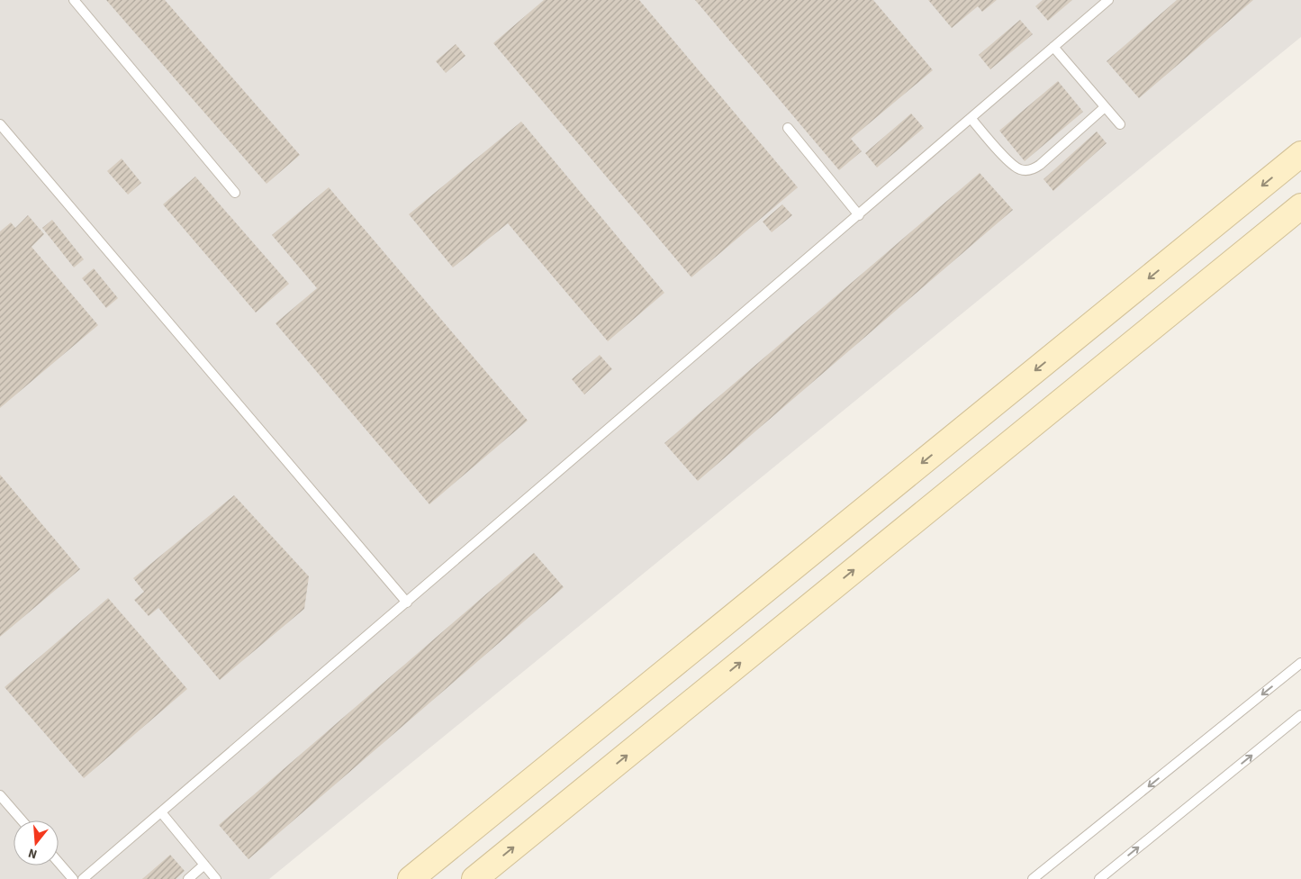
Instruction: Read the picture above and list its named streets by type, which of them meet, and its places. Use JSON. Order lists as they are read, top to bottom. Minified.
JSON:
{"north":"bottom"}
